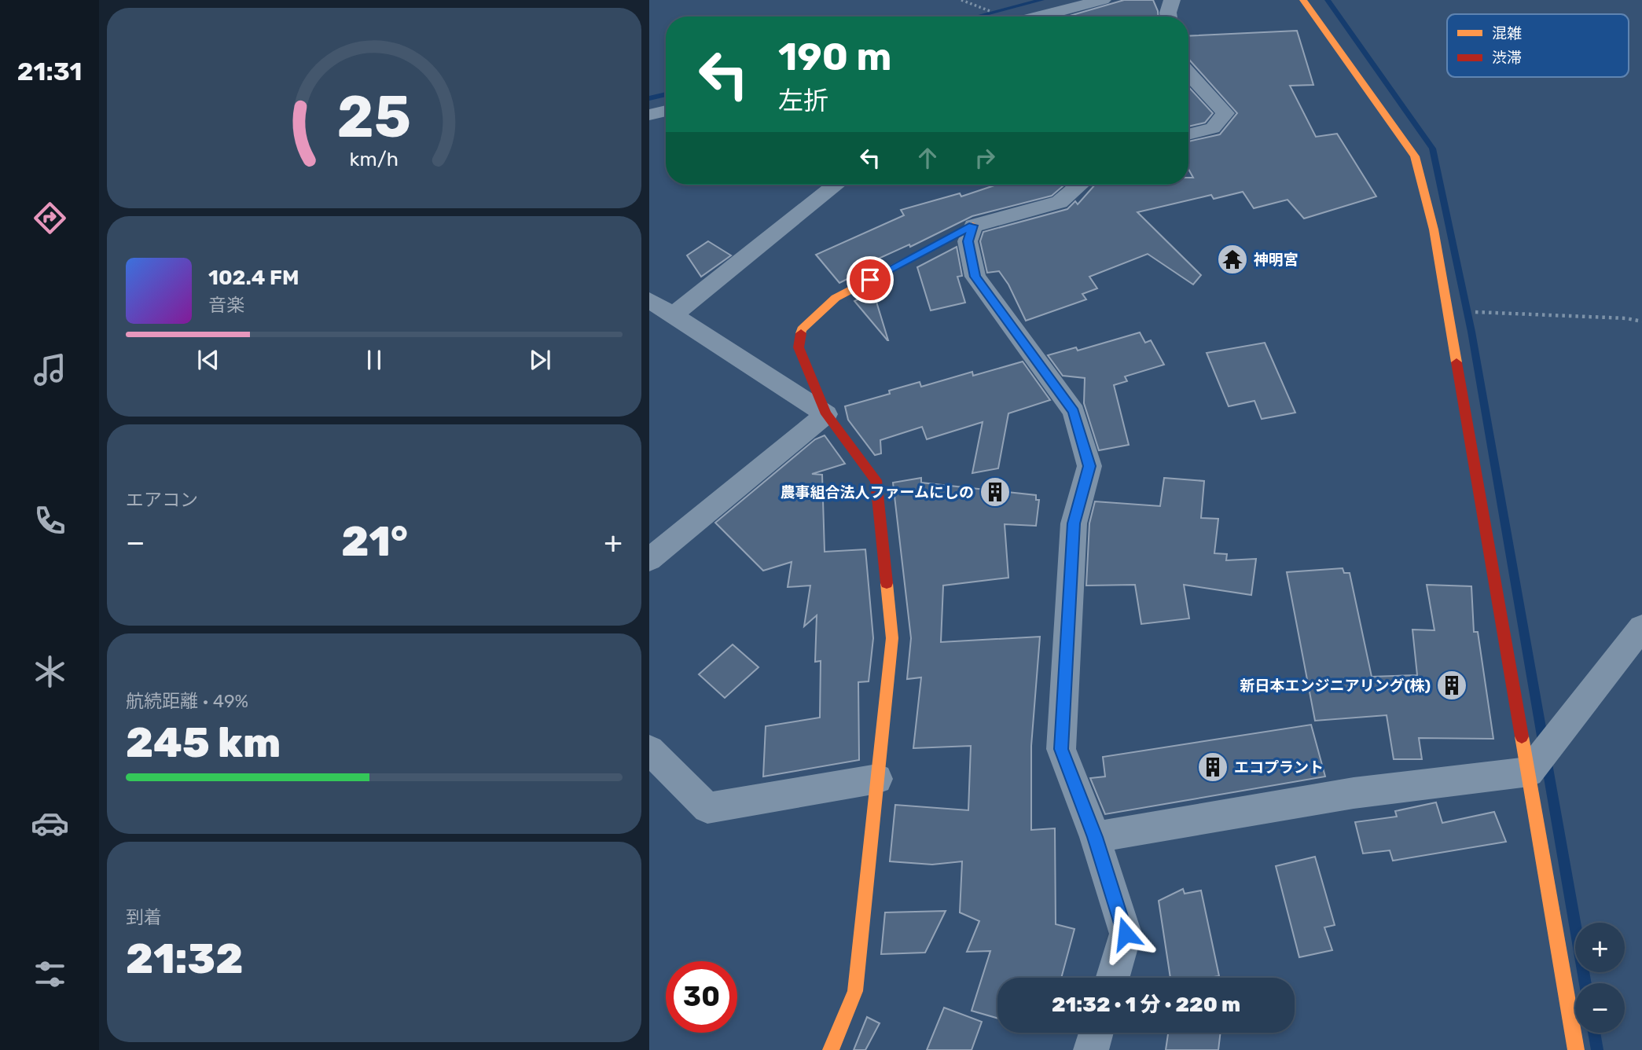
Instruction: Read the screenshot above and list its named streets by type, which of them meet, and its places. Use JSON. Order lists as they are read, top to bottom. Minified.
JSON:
{"places":{"temple":["神明宮"],"building":["農事組合法人ファームにしの","新日本エンジニアリング(株)","エコプラント"]},"legend":["混雑","渋滞"],"page":{"tabs":"21:31","turn":["190 m","左折"],"song":["102.4 FM","音楽"],"tile":["エアコン",["航続距離 · 49%","245 km"],["到着","21:32"]],"heat":["−","21°","+"],"map_buttons":["+","−"],"limit":"30","trip":"21:32 · 1 分 · 220 m","gauge":["25","km/h"]}}
